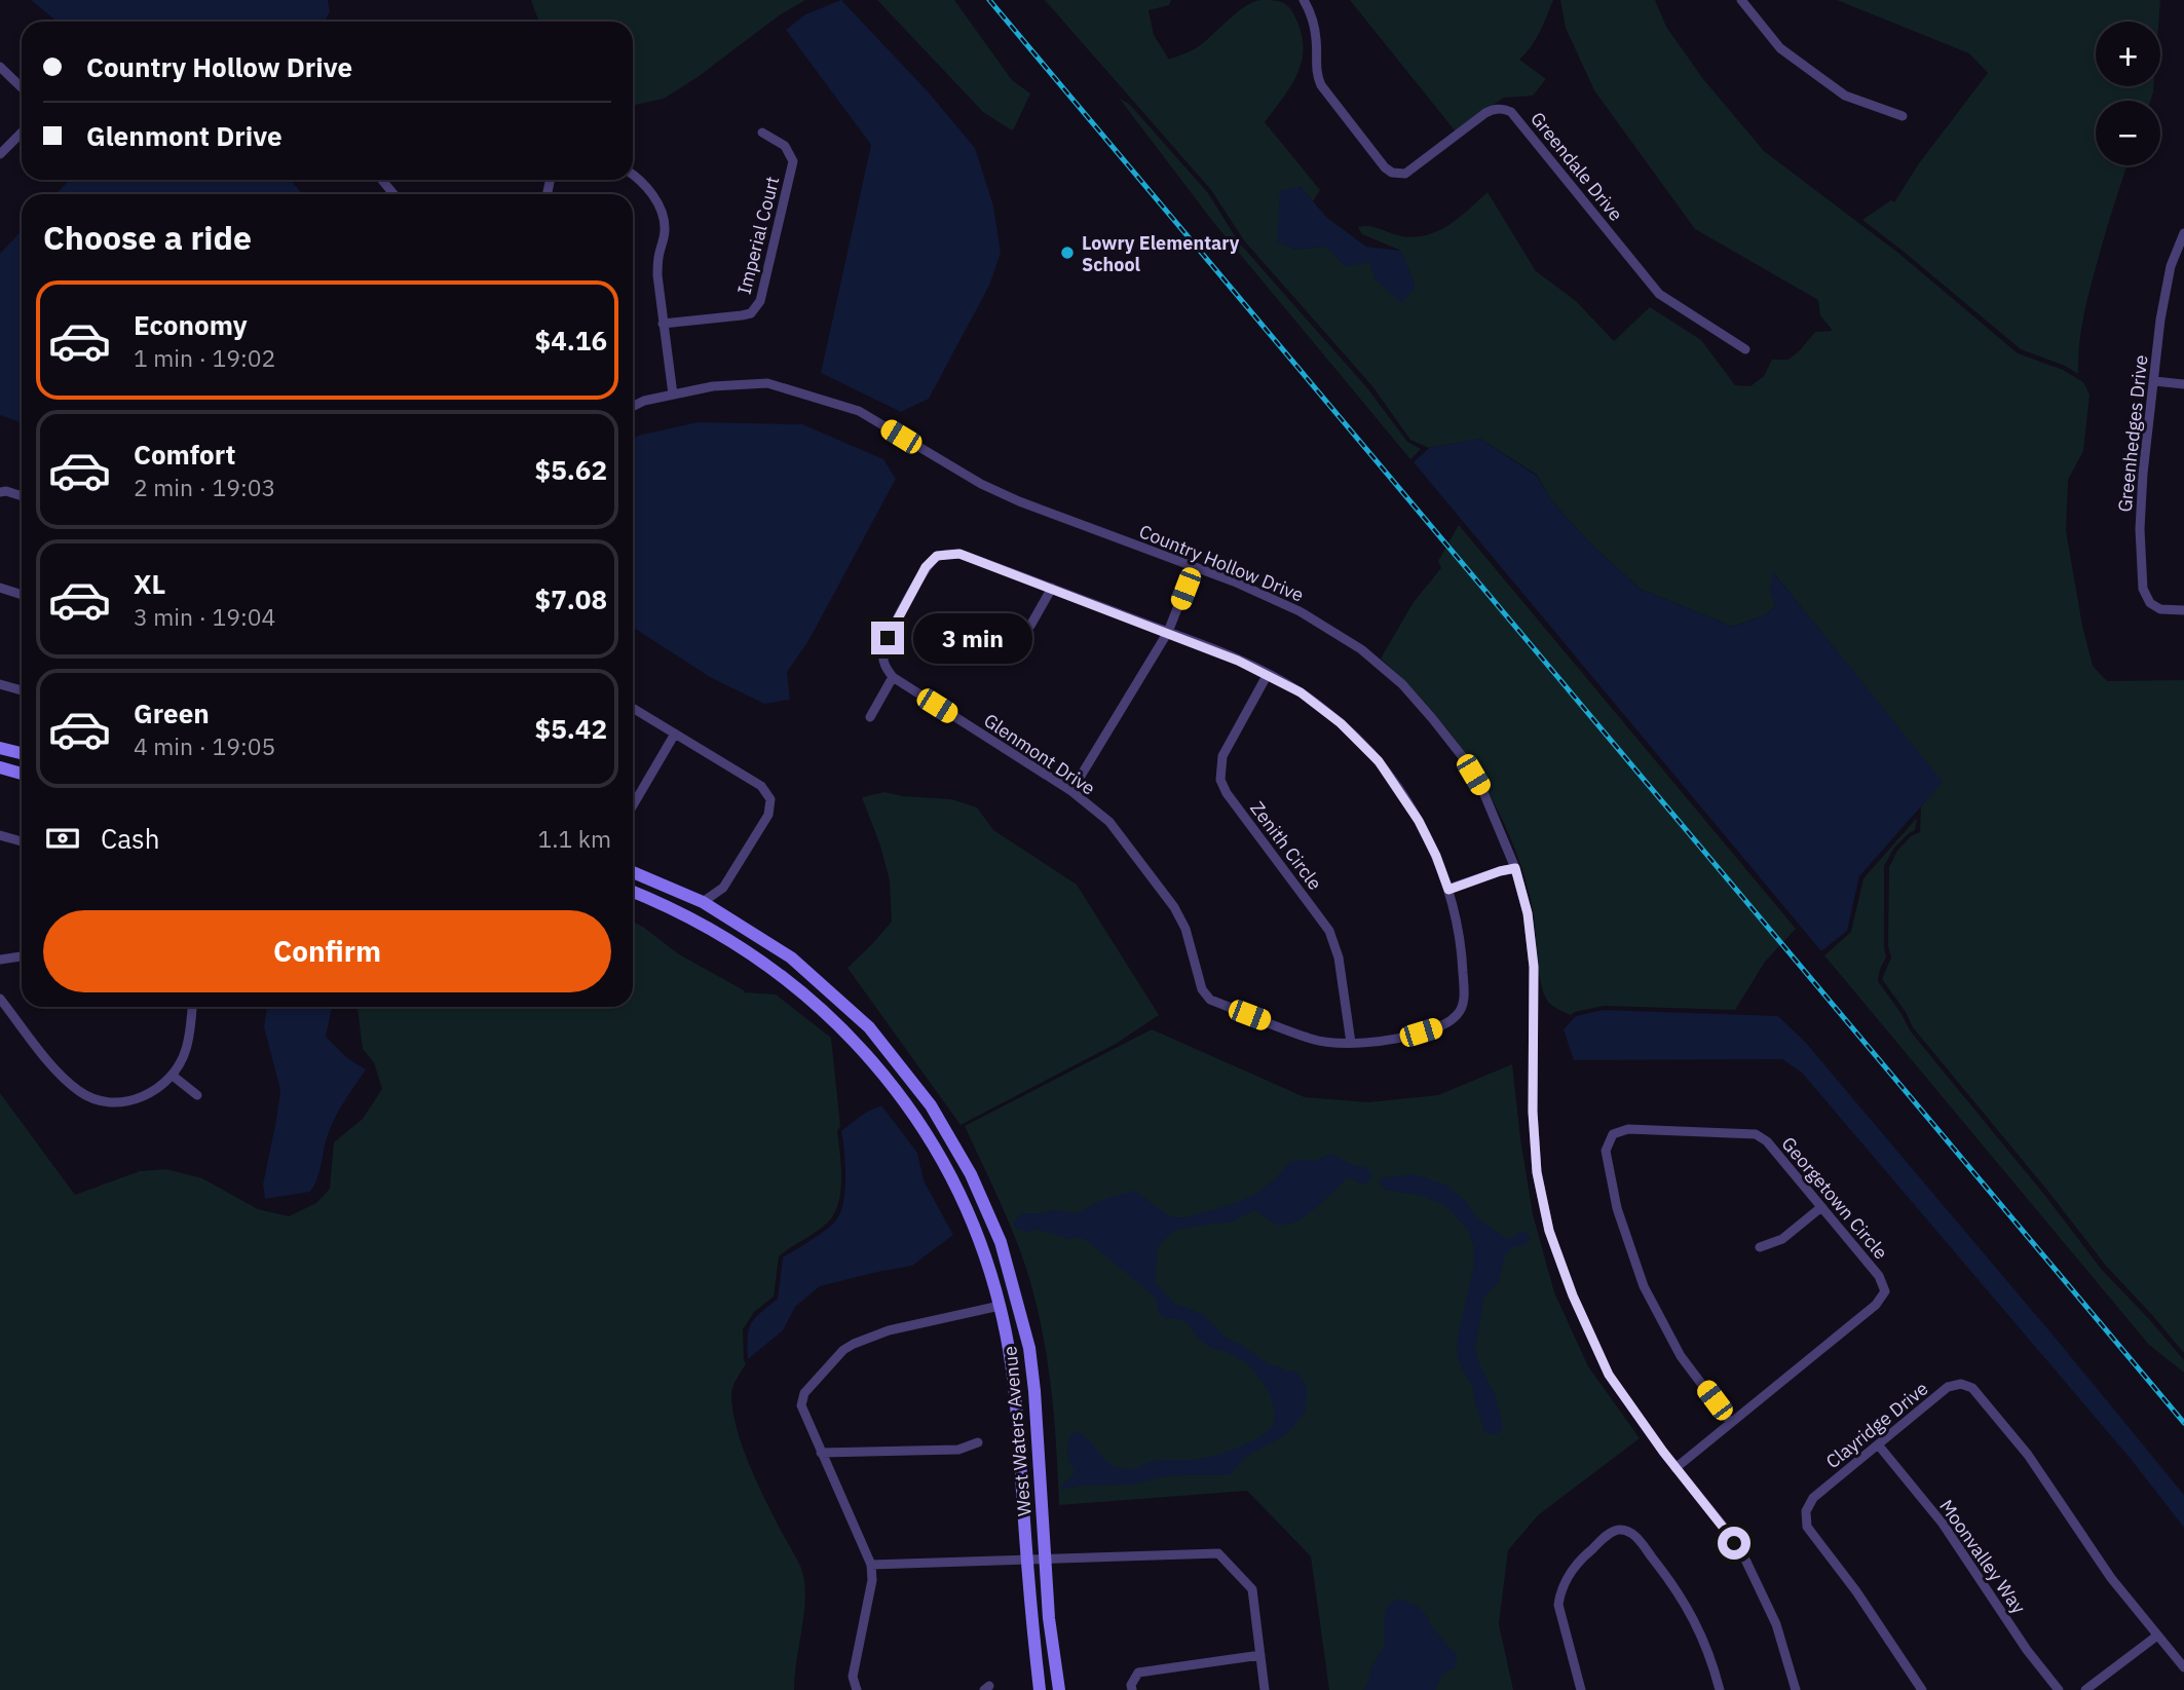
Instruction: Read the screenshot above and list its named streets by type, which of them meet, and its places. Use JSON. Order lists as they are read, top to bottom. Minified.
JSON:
{"streets":{"street":["Greendale Drive","Imperial Court","Greenhedges Drive","Country Hollow Drive","Glenmont Drive","Zenith Circle","Georgetown Circle","Clayridge Drive","West Waters Avenue","Moonvalley Way"]},"crossings":[["Country Hollow Drive","Georgetown Circle"],["Glenmont Drive","Zenith Circle"],["Clayridge Drive","Moonvalley Way"]],"places":["Lowry Elementary School"],"page":{"map_buttons":["+","−"],"banner":["Country Hollow Drive","Glenmont Drive"],"heading":"Choose a ride","list":[{"name":"Economy","note":"1 min · 19:02","value":"$4.16"},{"name":"Comfort","note":"2 min · 19:03","value":"$5.62"},{"name":"XL","note":"3 min · 19:04","value":"$7.08"},{"name":"Green","note":"4 min · 19:05","value":"$5.42"}],"bubble":"3 min","pay":["Cash","1.1 km"],"buttons":"Confirm"}}
